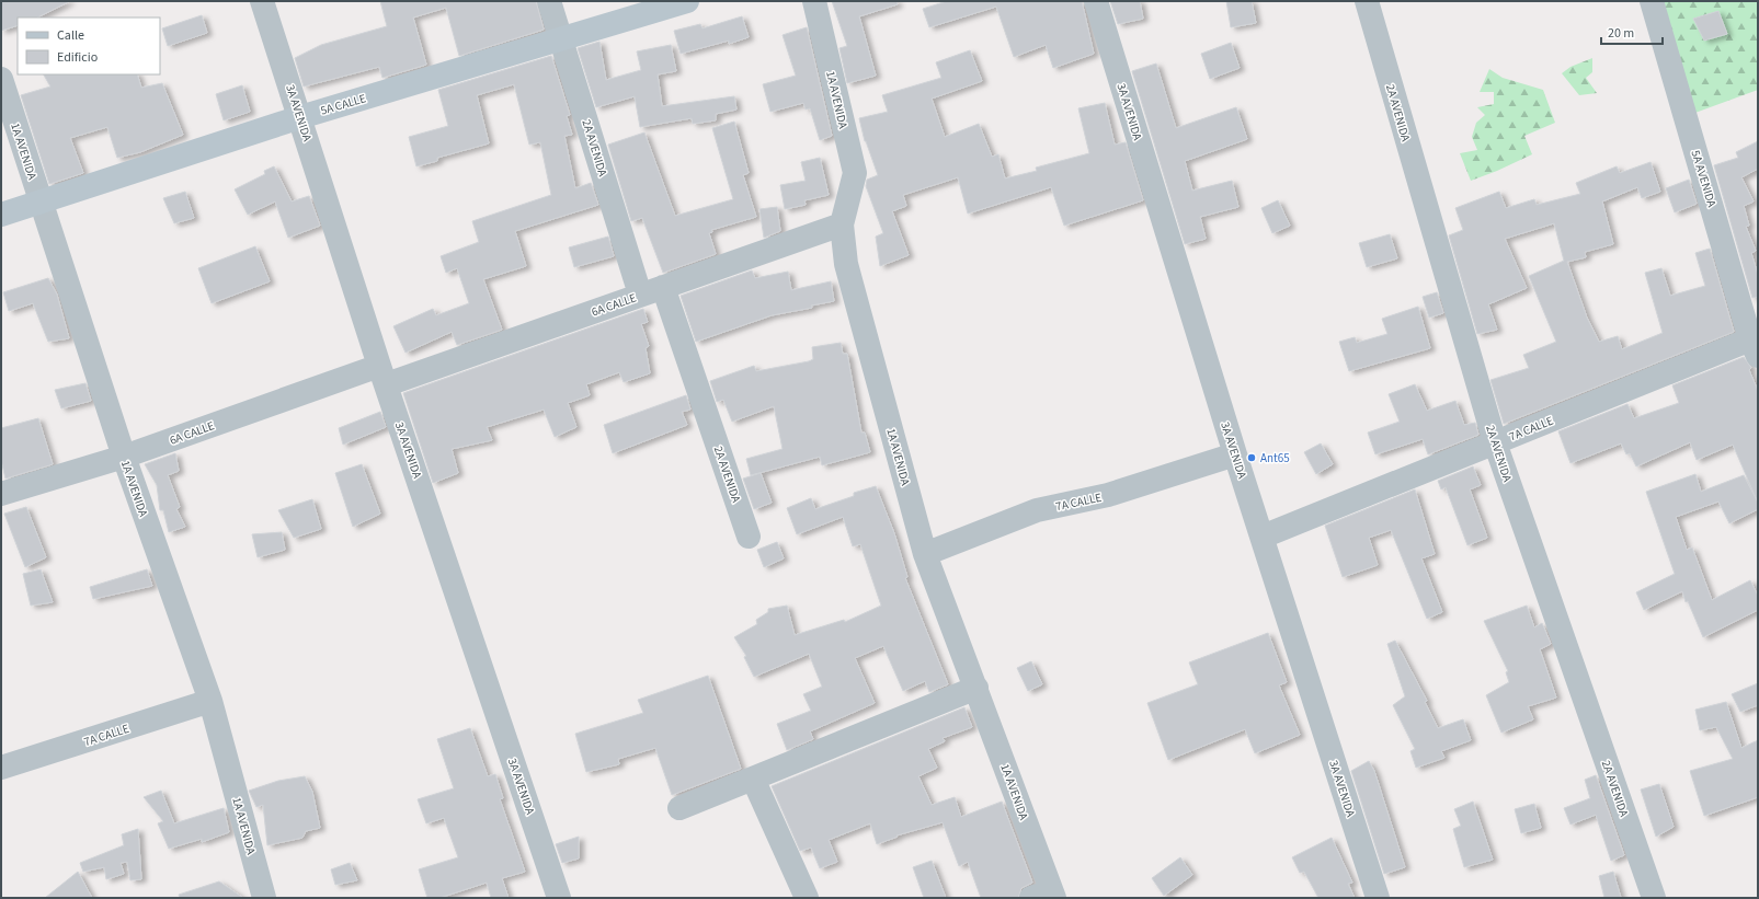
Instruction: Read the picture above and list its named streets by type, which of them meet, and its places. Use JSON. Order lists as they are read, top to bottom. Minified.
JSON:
{"streets":{"street":["1A AVENIDA","5A CALLE","3A AVENIDA","2A AVENIDA","5A AVENIDA","6A CALLE","7A CALLE"]},"crossings":[["1A AVENIDA","5A CALLE"],["1A AVENIDA","6A CALLE"],["1A AVENIDA","7A CALLE"],["5A CALLE","3A AVENIDA"],["5A CALLE","2A AVENIDA"],["3A AVENIDA","6A CALLE"],["3A AVENIDA","7A CALLE"],["2A AVENIDA","6A CALLE"],["2A AVENIDA","7A CALLE"],["5A AVENIDA","7A CALLE"]],"places":["Ant65"],"legend":["Calle","Edificio"],"scale_bar":"20 m"}
